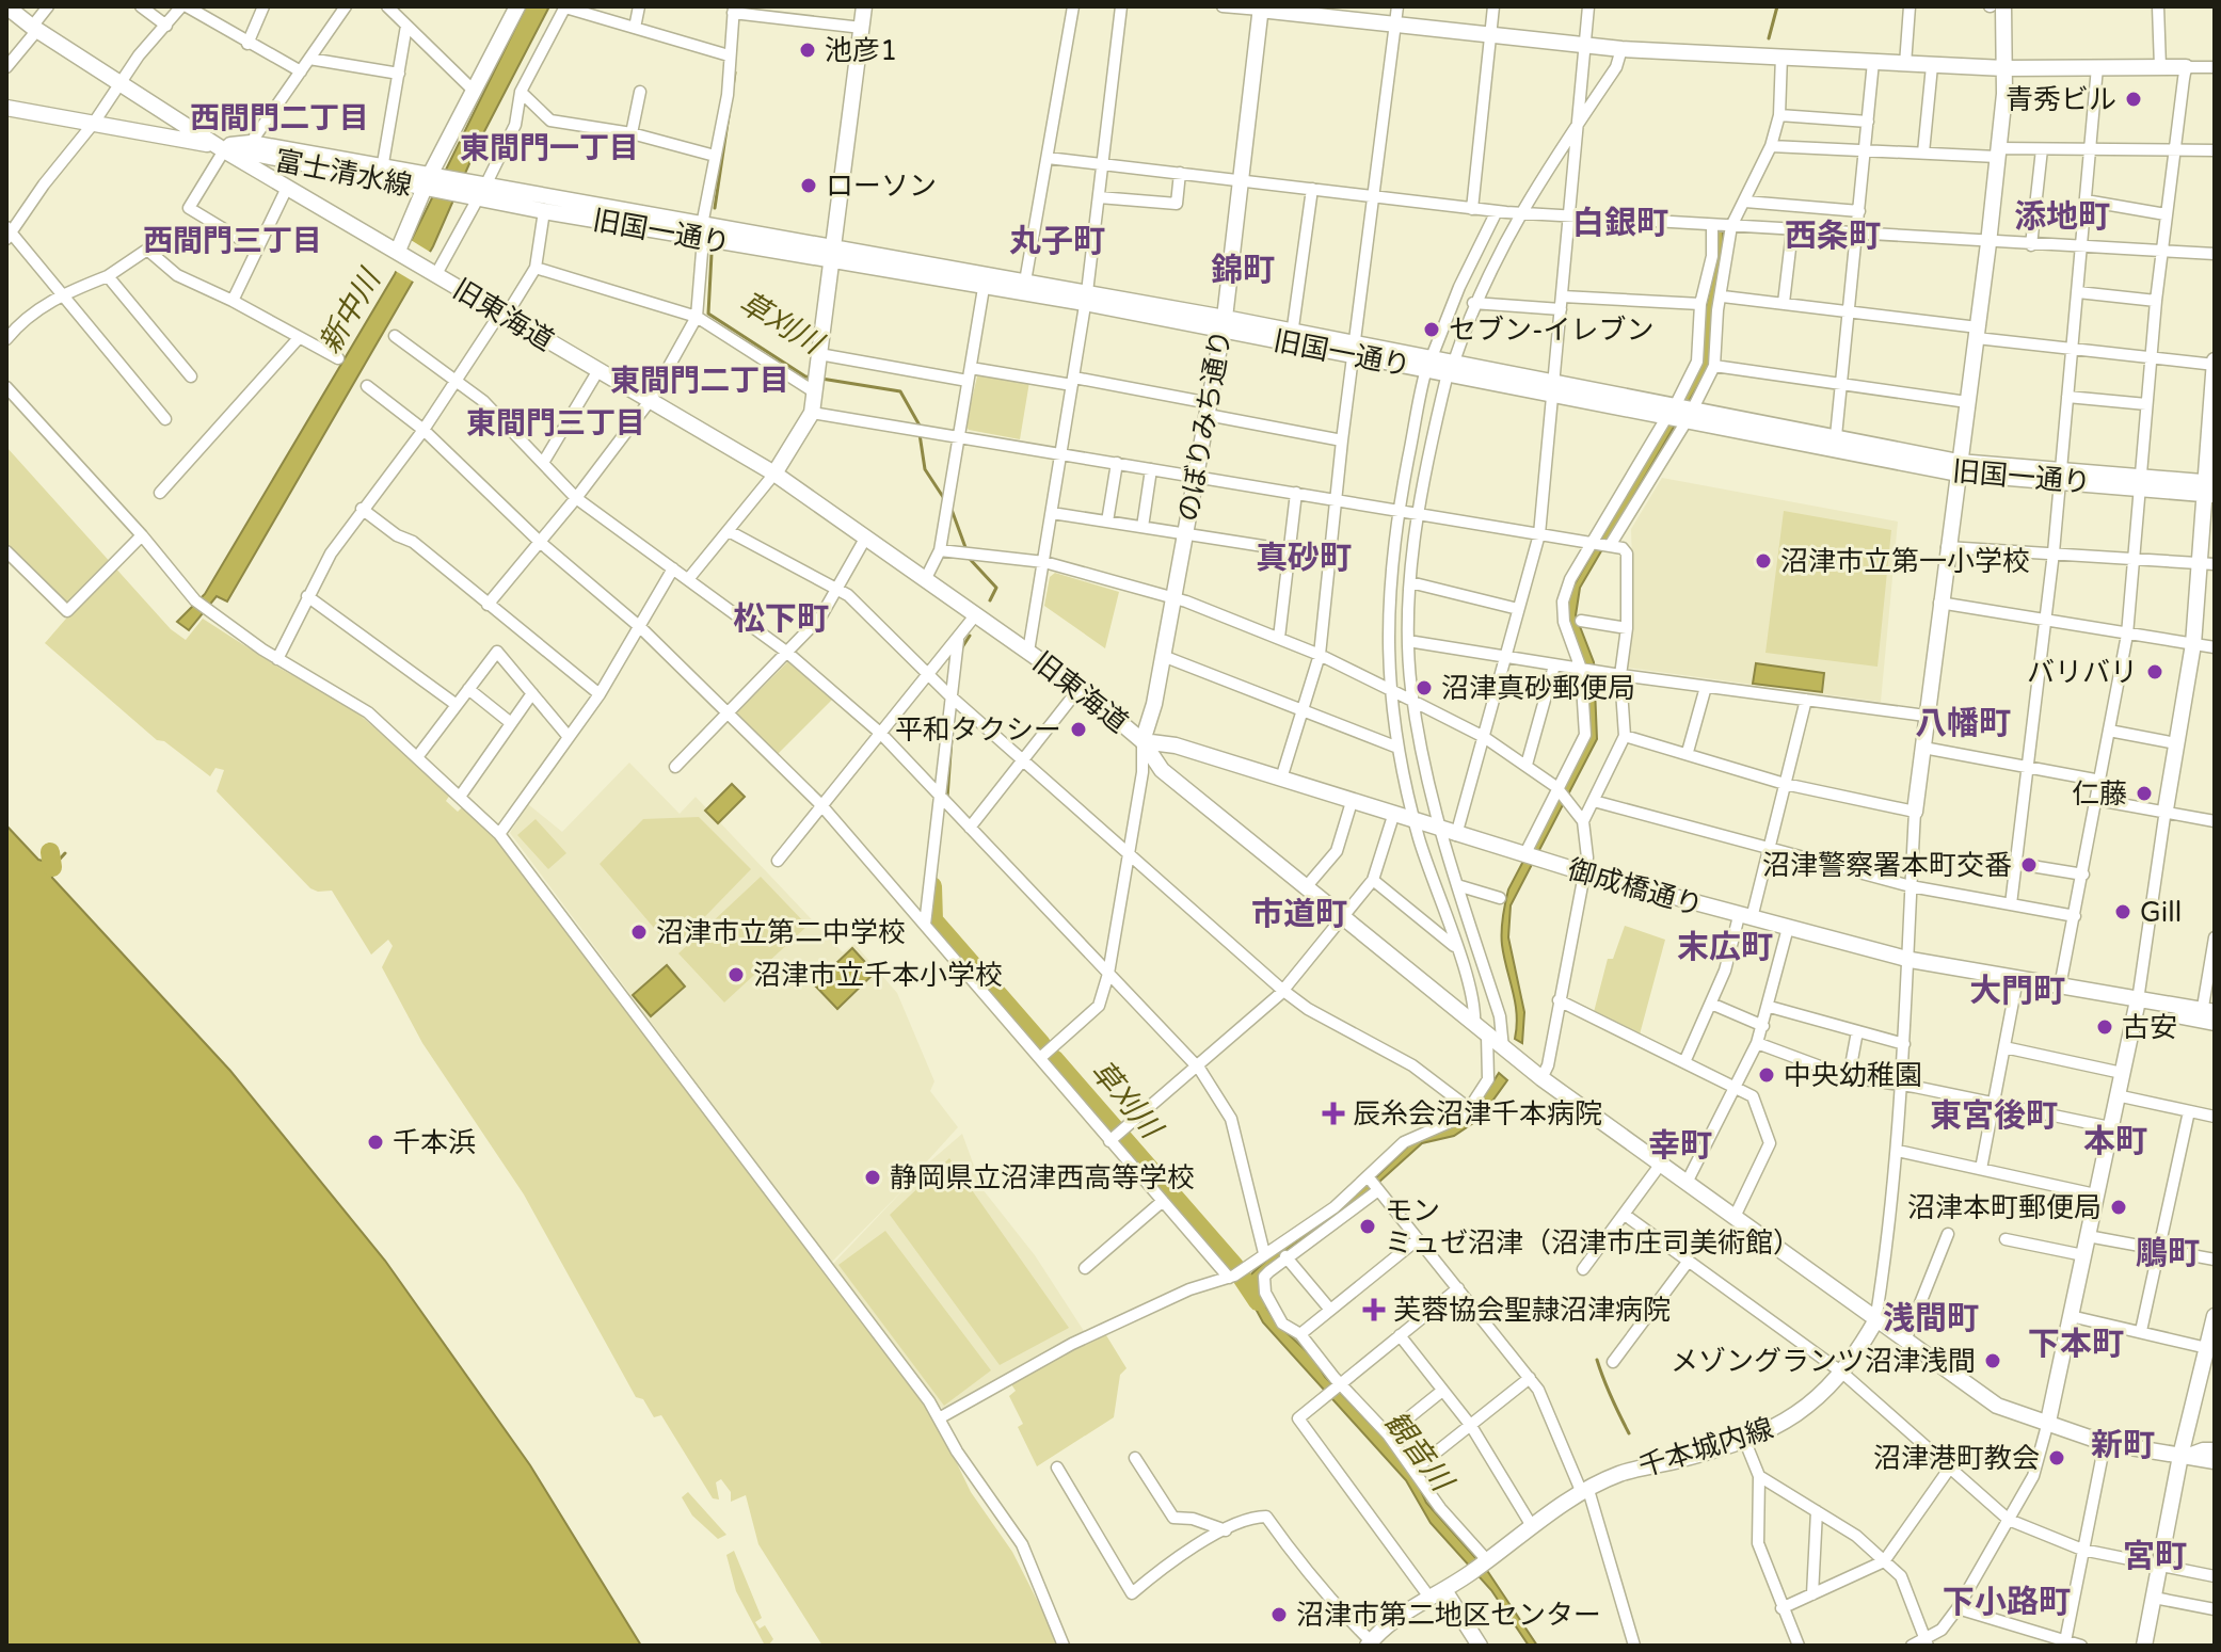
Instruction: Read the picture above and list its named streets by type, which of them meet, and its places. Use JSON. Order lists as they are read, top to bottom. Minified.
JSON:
{"streets":{"street":["富士清水線","旧国一通り","旧東海道","のぼりみち通り","御成橋通り","千本城内線"]},"crossings":[["富士清水線","旧国一通り"],["富士清水線","旧東海道"],["旧国一通り","のぼりみち通り"],["旧東海道","のぼりみち通り"],["旧東海道","御成橋通り"],["旧東海道","千本城内線"],["のぼりみち通り","御成橋通り"]],"districts":["西間門二丁目","東間門一丁目","添地町","白銀町","西条町","西間門三丁目","丸子町","錦町","東間門二丁目","東間門三丁目","真砂町","松下町","八幡町","市道町","末広町","大門町","東宮後町","本町","幸町","鵰町","浅間町","下本町","新町","宮町","下小路町"],"water":["新中川","草刈川","観音川"],"places":{"other":["池彦1","青秀ビル","ローソン","セブン-イレブン","沼津市立第一小学校","バリバリ","沼津真砂郵便局","平和タクシー","仁藤","沼津警察署本町交番","Gill","沼津市立第二中学校","沼津市立千本小学校","古安","中央幼稚園","千本浜","静岡県立沼津西高等学校","沼津本町郵便局","モン ミュゼ沼津（沼津市庄司美術館）","メゾングランツ沼津浅間","沼津港町教会","沼津市第二地区センター"],"health":["辰糸会沼津千本病院","芙蓉協会聖隷沼津病院"]}}
